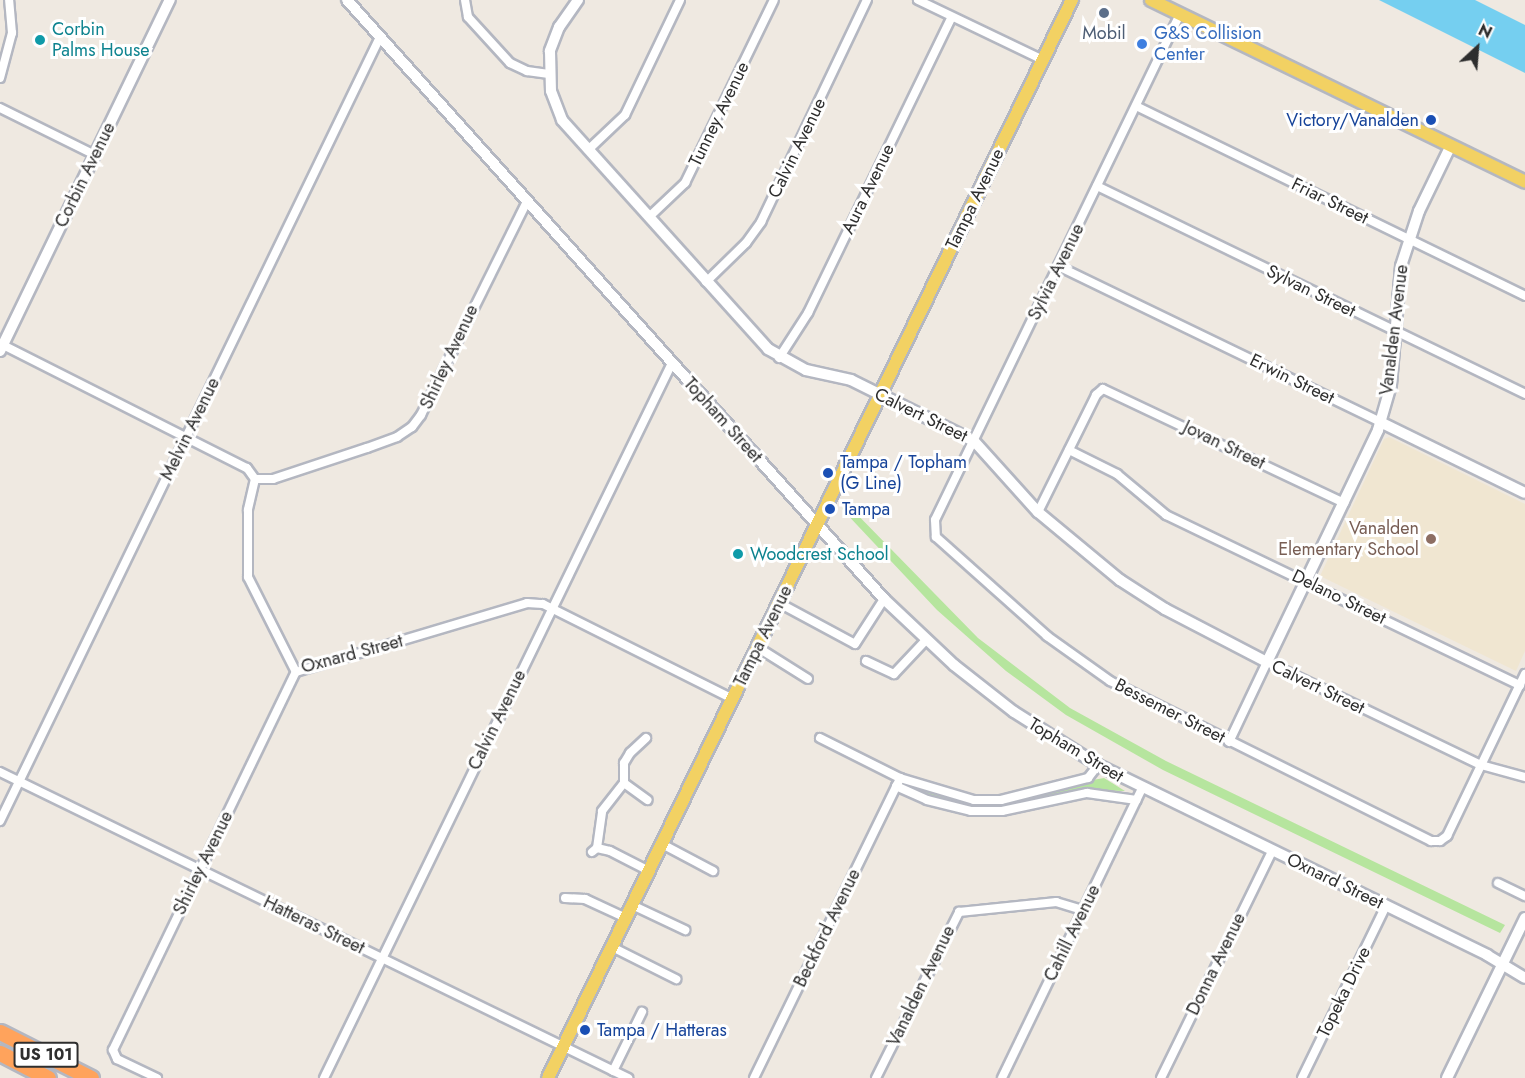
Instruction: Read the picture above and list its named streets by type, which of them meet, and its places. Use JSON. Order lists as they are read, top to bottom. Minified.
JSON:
{"streets":{"highway":["US 101"],"main road":["Corbin Avenue","Tampa Avenue","Vanalden Avenue","Erwin Street","Calvert Street","Topham Street","Oxnard Street"],"street":["Tunney Avenue","Calvin Avenue","Aura Avenue","Friar Street","Sylvia Avenue","Sylvan Street","Shirley Avenue","Melvin Avenue","Jovan Street","Delano Street","Bessemer Street","Hatteras Street","Beckford Avenue","Cahill Avenue","Donna Avenue","Topeka Drive"]},"crossings":[["Tunney Avenue","Calvert Street"],["Calvin Avenue","Calvert Street"],["Calvin Avenue","Topham Street"],["Calvin Avenue","Oxnard Street"],["Calvin Avenue","Hatteras Street"],["Aura Avenue","Calvert Street"],["Tampa Avenue","Calvert Street"],["Tampa Avenue","Topham Street"],["Tampa Avenue","Oxnard Street"],["Tampa Avenue","Hatteras Street"],["Friar Street","Sylvia Avenue"],["Friar Street","Vanalden Avenue"],["Sylvia Avenue","Sylvan Street"],["Sylvia Avenue","Erwin Street"],["Sylvia Avenue","Calvert Street"],["Sylvia Avenue","Bessemer Street"],["Sylvan Street","Vanalden Avenue"],["Vanalden Avenue","Erwin Street"],["Vanalden Avenue","Calvert Street"],["Vanalden Avenue","Jovan Street"],["Vanalden Avenue","Delano Street"],["Vanalden Avenue","Bessemer Street"],["Vanalden Avenue","Cahill Avenue"],["Shirley Avenue","Topham Street"],["Shirley Avenue","Oxnard Street"],["Shirley Avenue","Hatteras Street"],["Calvert Street","Bessemer Street"],["Topham Street","Melvin Avenue"],["Topham Street","Oxnard Street"],["Topham Street","Cahill Avenue"],["Melvin Avenue","Hatteras Street"],["Jovan Street","Delano Street"],["Oxnard Street","Cahill Avenue"],["Oxnard Street","Donna Avenue"],["Oxnard Street","Topeka Drive"]],"places":["Mobil","Corbin Palms House","G&S Collision Center","Victory/Vanalden","Tampa / Topham (G Line)","Tampa","Vanalden Elementary School","Woodcrest School","Tampa / Hatteras"],"north":"top right"}
